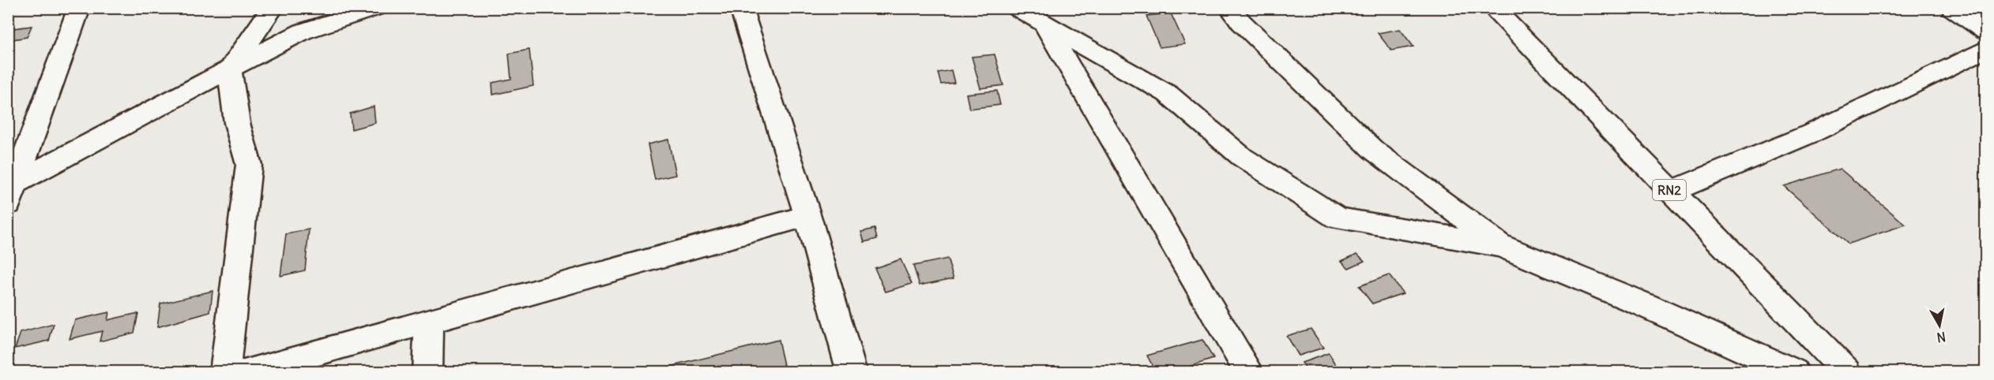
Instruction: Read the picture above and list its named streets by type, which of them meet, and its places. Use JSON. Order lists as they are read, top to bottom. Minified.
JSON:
{"streets":{"main road":["RN2"]},"north":"bottom"}
